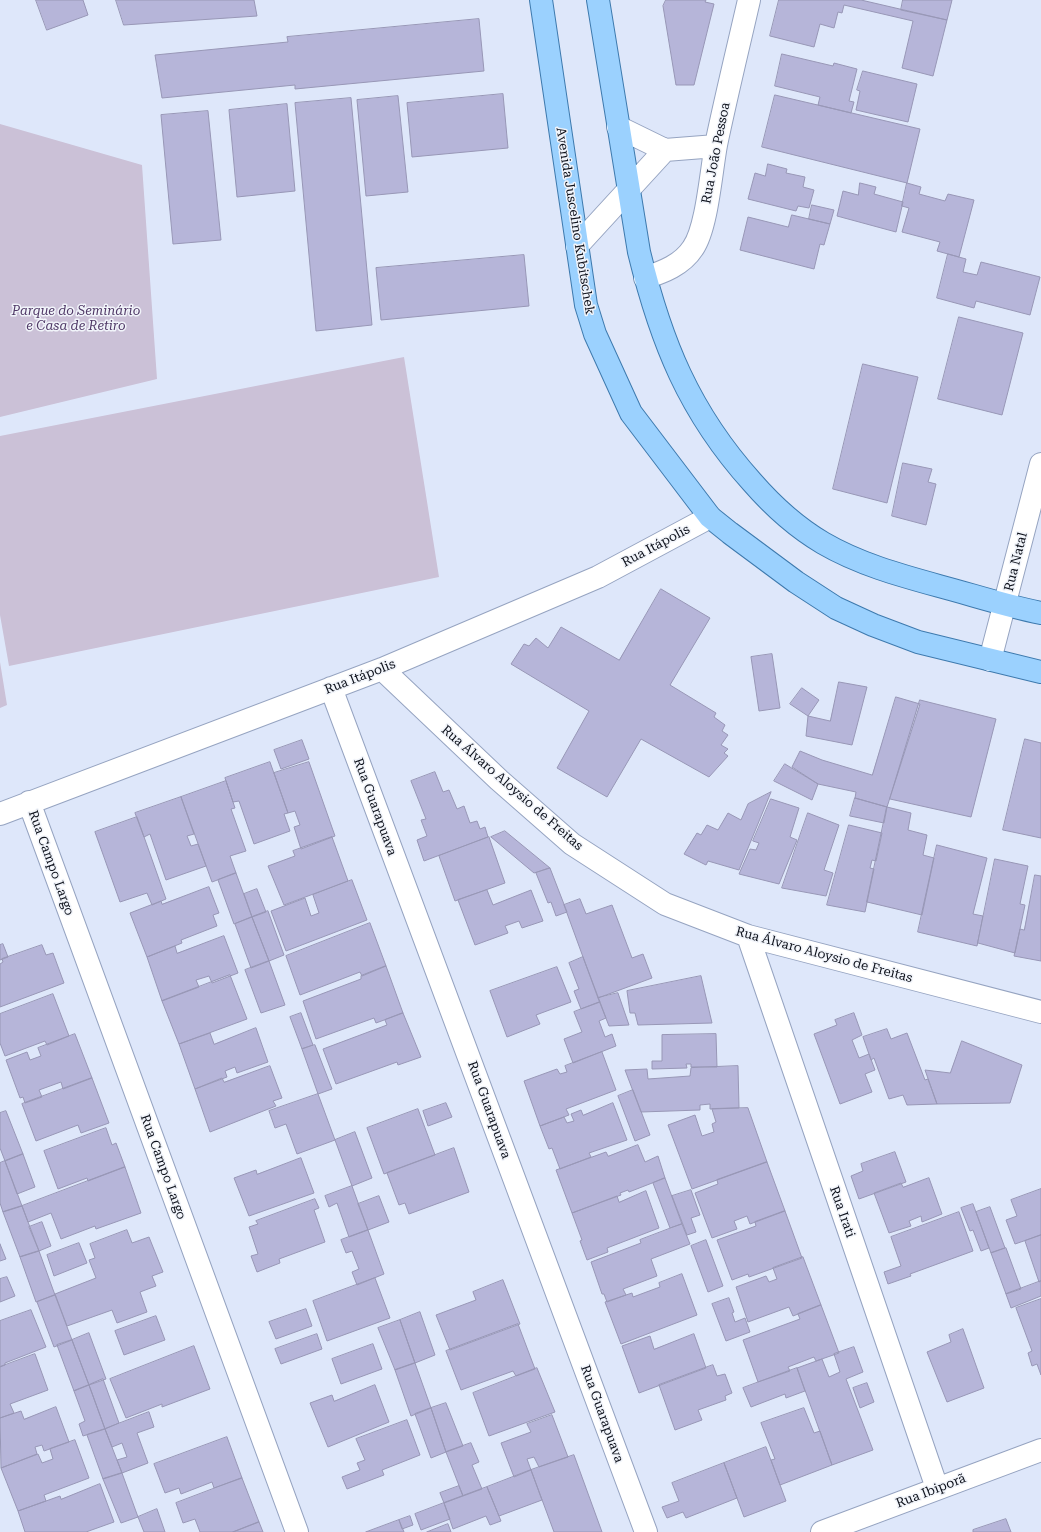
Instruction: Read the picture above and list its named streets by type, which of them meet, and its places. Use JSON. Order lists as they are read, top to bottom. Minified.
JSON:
{"streets":{"main road":["Avenida Juscelino Kubitschek"],"street":["Rua João Pessoa","Rua Itápolis","Rua Natal","Rua Álvaro Aloysio de Freitas","Rua Guarapuava","Rua Campo Largo","Rua Irati","Rua Ibiporã"]},"crossings":[["Avenida Juscelino Kubitschek","Rua Itápolis"],["Avenida Juscelino Kubitschek","Rua Natal"],["Rua Itápolis","Rua Álvaro Aloysio de Freitas"],["Rua Itápolis","Rua Guarapuava"],["Rua Itápolis","Rua Campo Largo"],["Rua Álvaro Aloysio de Freitas","Rua Irati"],["Rua Irati","Rua Ibiporã"]],"parks":["Parque do Seminário e Casa de Retiro"]}
